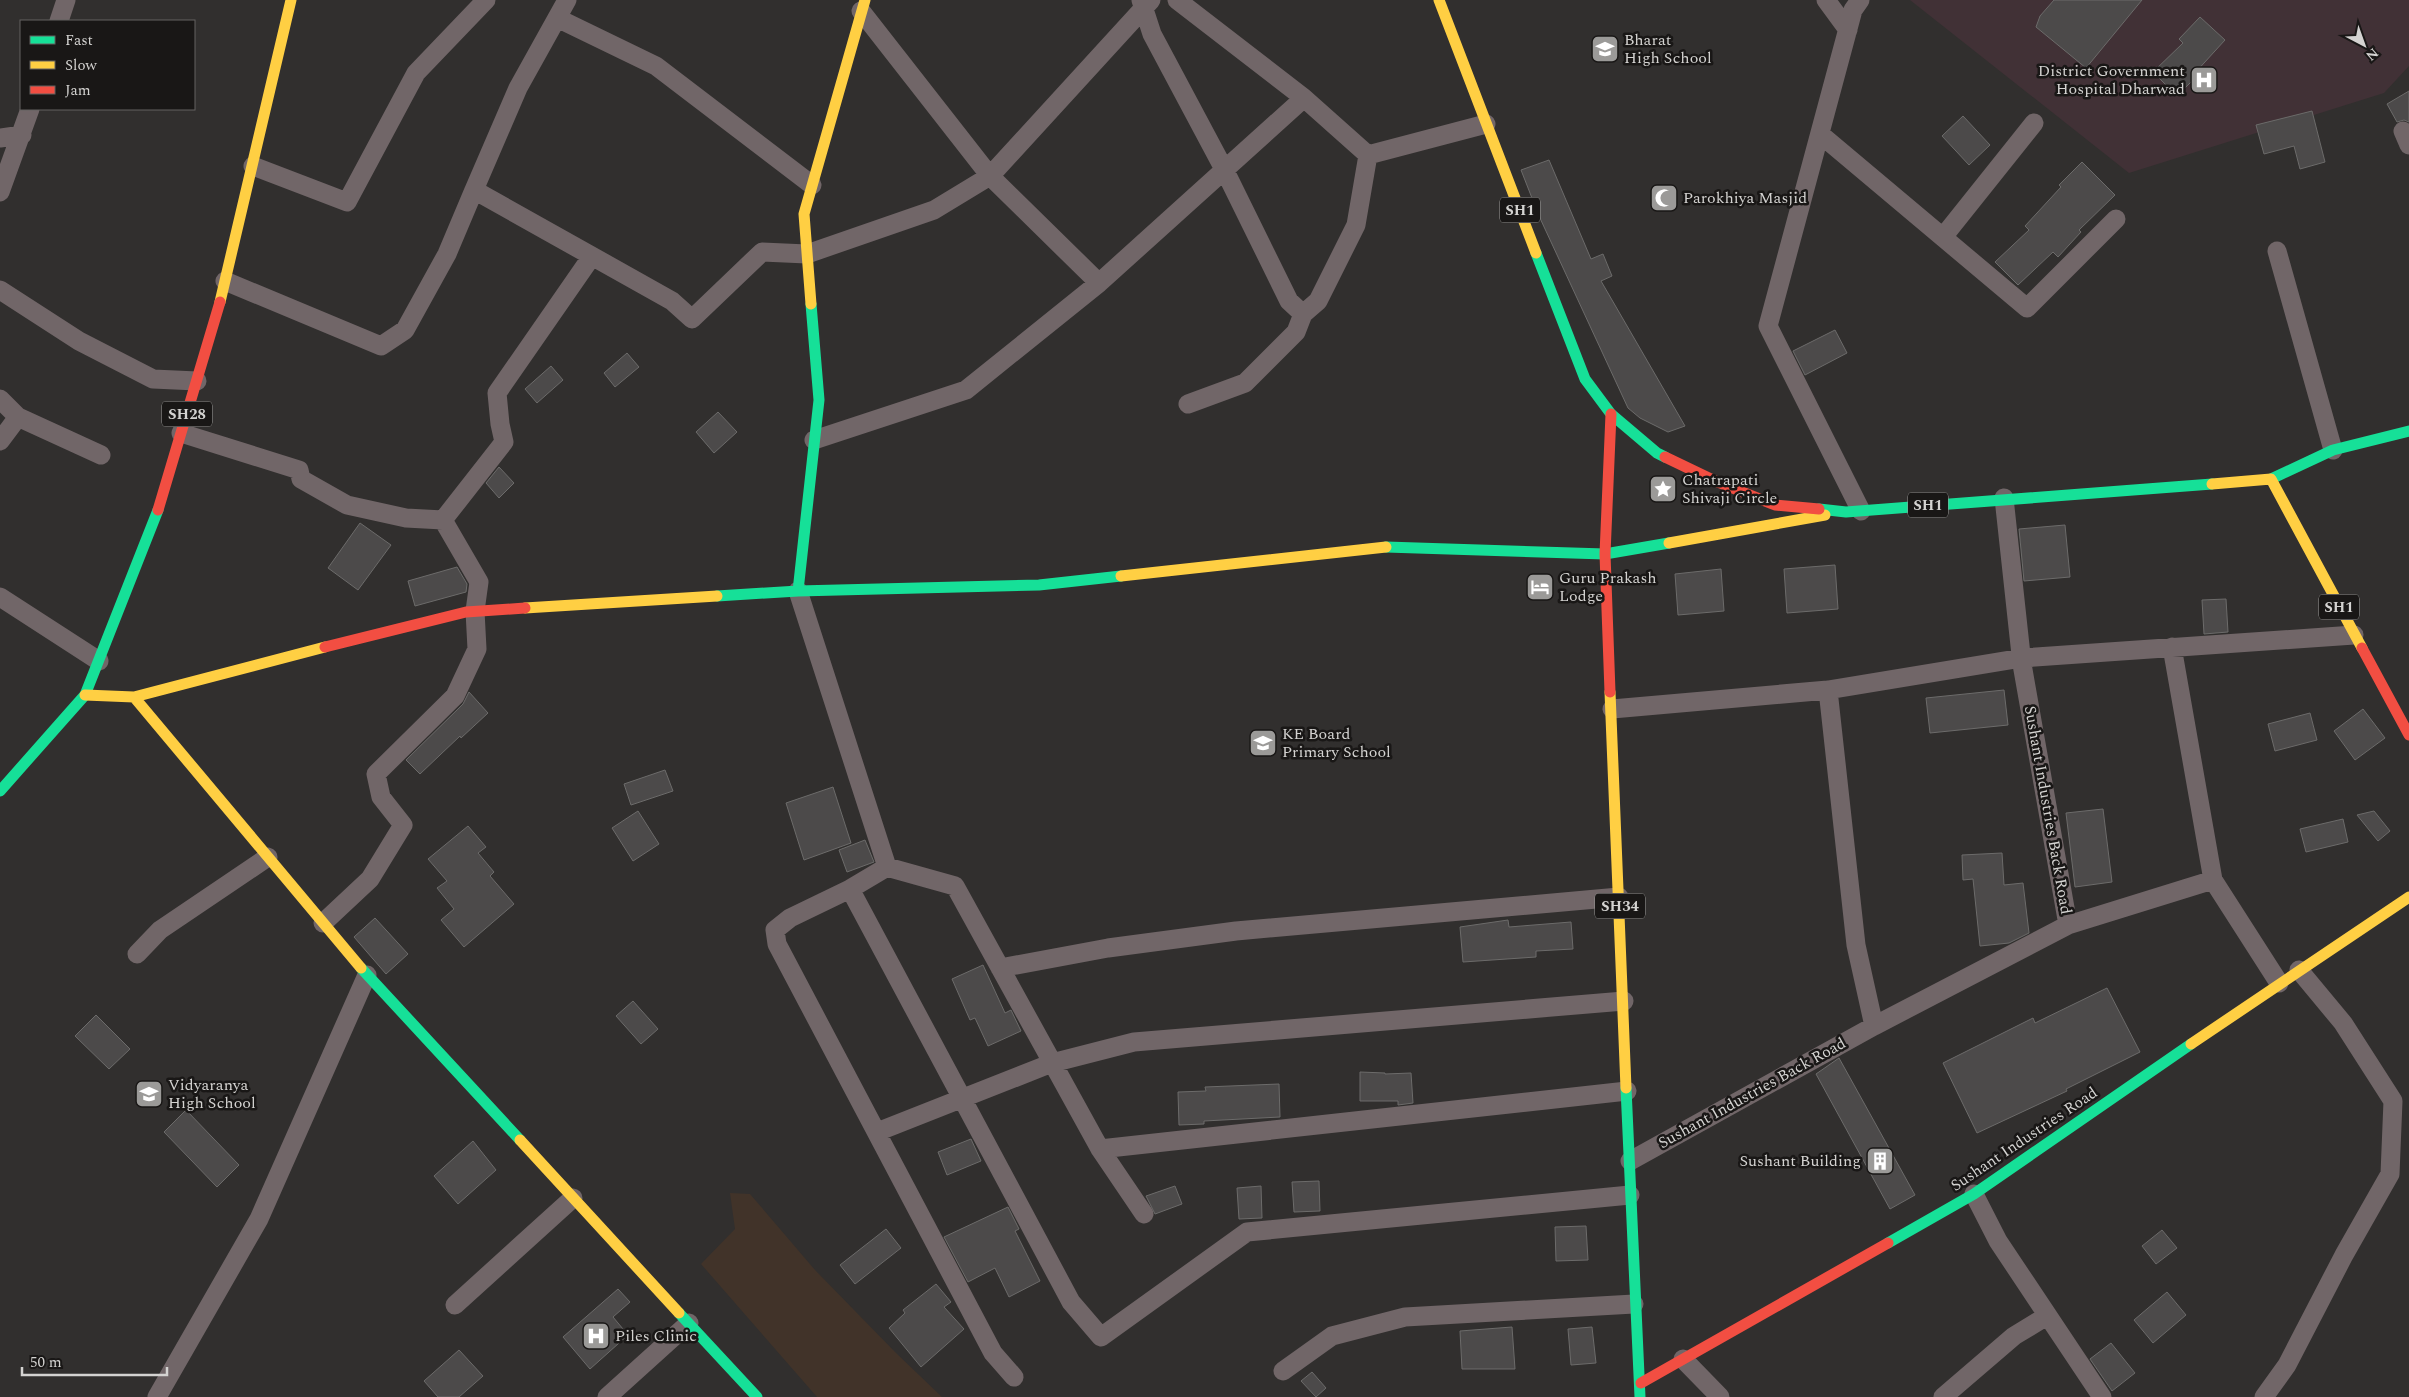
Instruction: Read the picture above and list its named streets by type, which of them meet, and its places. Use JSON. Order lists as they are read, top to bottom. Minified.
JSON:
{"streets":{"main road":["SH1","SH28","SH34","Sushant Industries Road"],"street":["Sushant Industries Back Road"]},"crossings":[["SH1","Sushant Industries Back Road"],["SH1","SH34"],["Sushant Industries Back Road","SH34"],["SH34","Sushant Industries Road"]],"places":{"school or university":["Bharat High School","KE Board Primary School","Vidyaranya High School"],"hospital":["District Government Hospital Dharwad","Piles Clinic"],"mosque":["Parokhiya Masjid"],"place":["Chatrapati Shivaji Circle"],"hotel":["Guru Prakash Lodge"],"building":["Sushant Building"]},"legend":["Fast","Slow","Jam"],"scale_bar":"50 m","north":"bottom right"}
